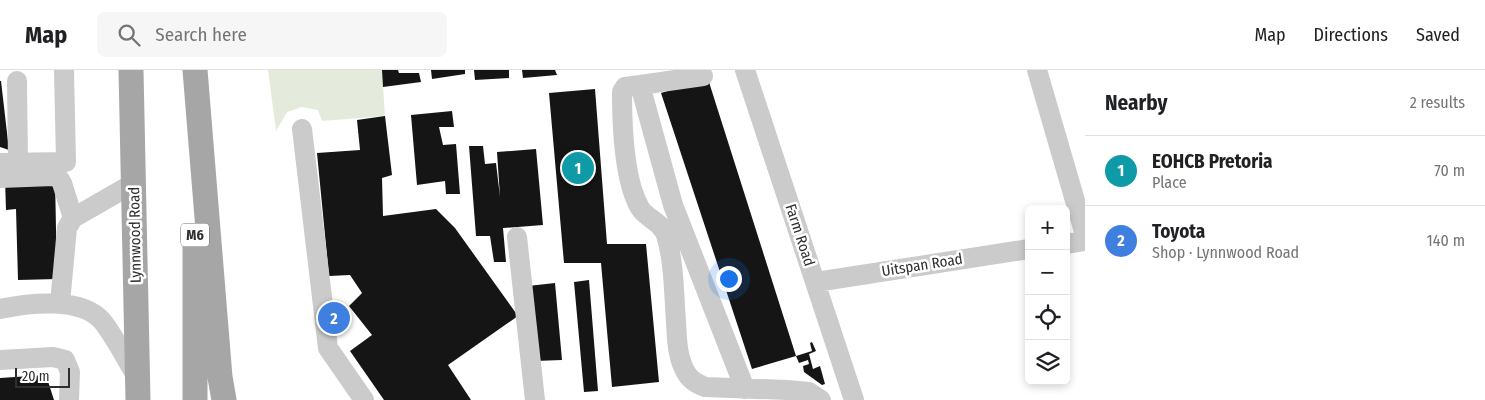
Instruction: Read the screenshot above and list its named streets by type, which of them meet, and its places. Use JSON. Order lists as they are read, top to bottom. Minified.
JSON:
{"streets":{"main road":["Lynnwood Road","M6"],"street":["Farm Road","Uitspan Road"]},"crossings":[["Farm Road","Uitspan Road"]],"scale_bar":"20 m","page":{"header":"Map","search":"Search here","nav":["Map","Directions","Saved"],"heading":["Nearby","2 results"],"list":[{"mark":"1","name":"EOHCB Pretoria","note":"Place","value":"70 m"},{"mark":"2","name":"Toyota","note":"Shop · Lynnwood Road","value":"140 m"}],"pins":["1","2"],"map_buttons":["+","−"],"scale":"20 m"}}
